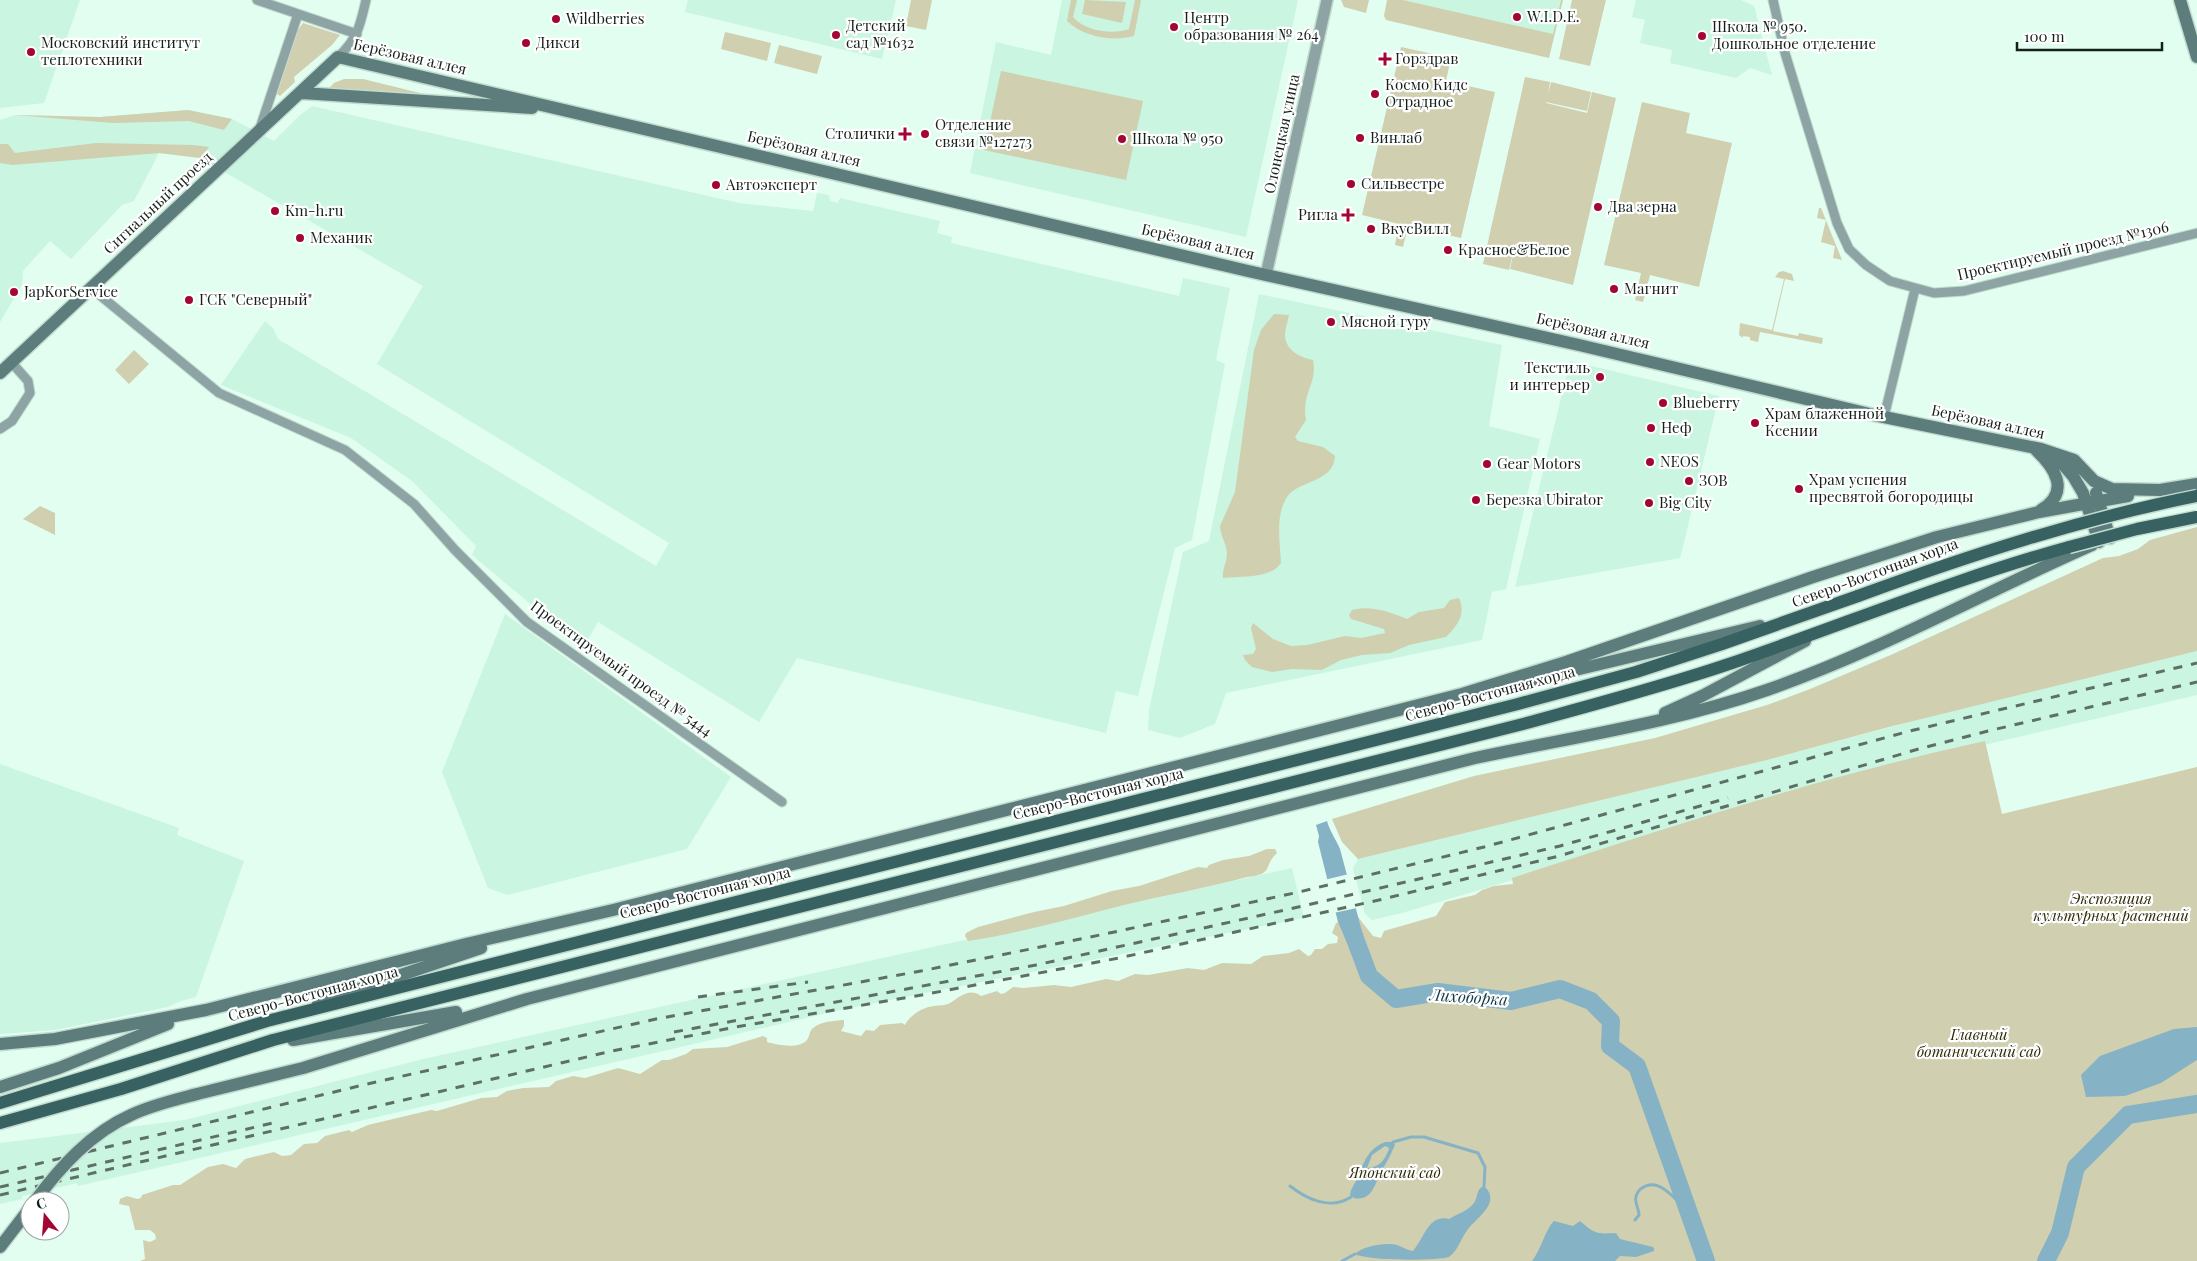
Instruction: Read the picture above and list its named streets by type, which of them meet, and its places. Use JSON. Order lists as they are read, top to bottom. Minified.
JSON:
{"streets":{"main road":["Берёзовая аллея","Сигнальный проезд","Северо-Восточная хорда"],"street":["Олонецкая улица","Проектируемый проезд №1306","Проектируемый проезд № 5444"]},"crossings":[["Берёзовая аллея","Олонецкая улица"],["Берёзовая аллея","Сигнальный проезд"],["Сигнальный проезд","Проектируемый проезд № 5444"]],"water":["Лихоборка"],"parks":["Экспозиция культурных растений","Главный ботанический сад","Японский сад"],"places":{"other":["W.I.D.E.","Wildberries","Центр образования № 264","Детский сад №1632","Школа № 950. Дошкольное отделение","Дикси","Московский институт теплотехники","Космо Кидс Отрадное","Отделение связи №127273","Винлаб","Школа № 950","Сильвестре","Автоэксперт","Два зерна","Km-h.ru","ВкусВилл","Механик","Красное&Белое","Магнит","JapKorService","ГСК \"Северный\"","Мясной гуру","Текстиль и интерьер","Blueberry","Храм блаженной Ксении","Неф","NEOS","Gear Motors","ЗОВ","Храм успения пресвятой богородицы","Березка Ubirator","Big City"],"health":["Горздрав","Столички","Ригла"]},"scale_bar":"100 m","north":"top"}
